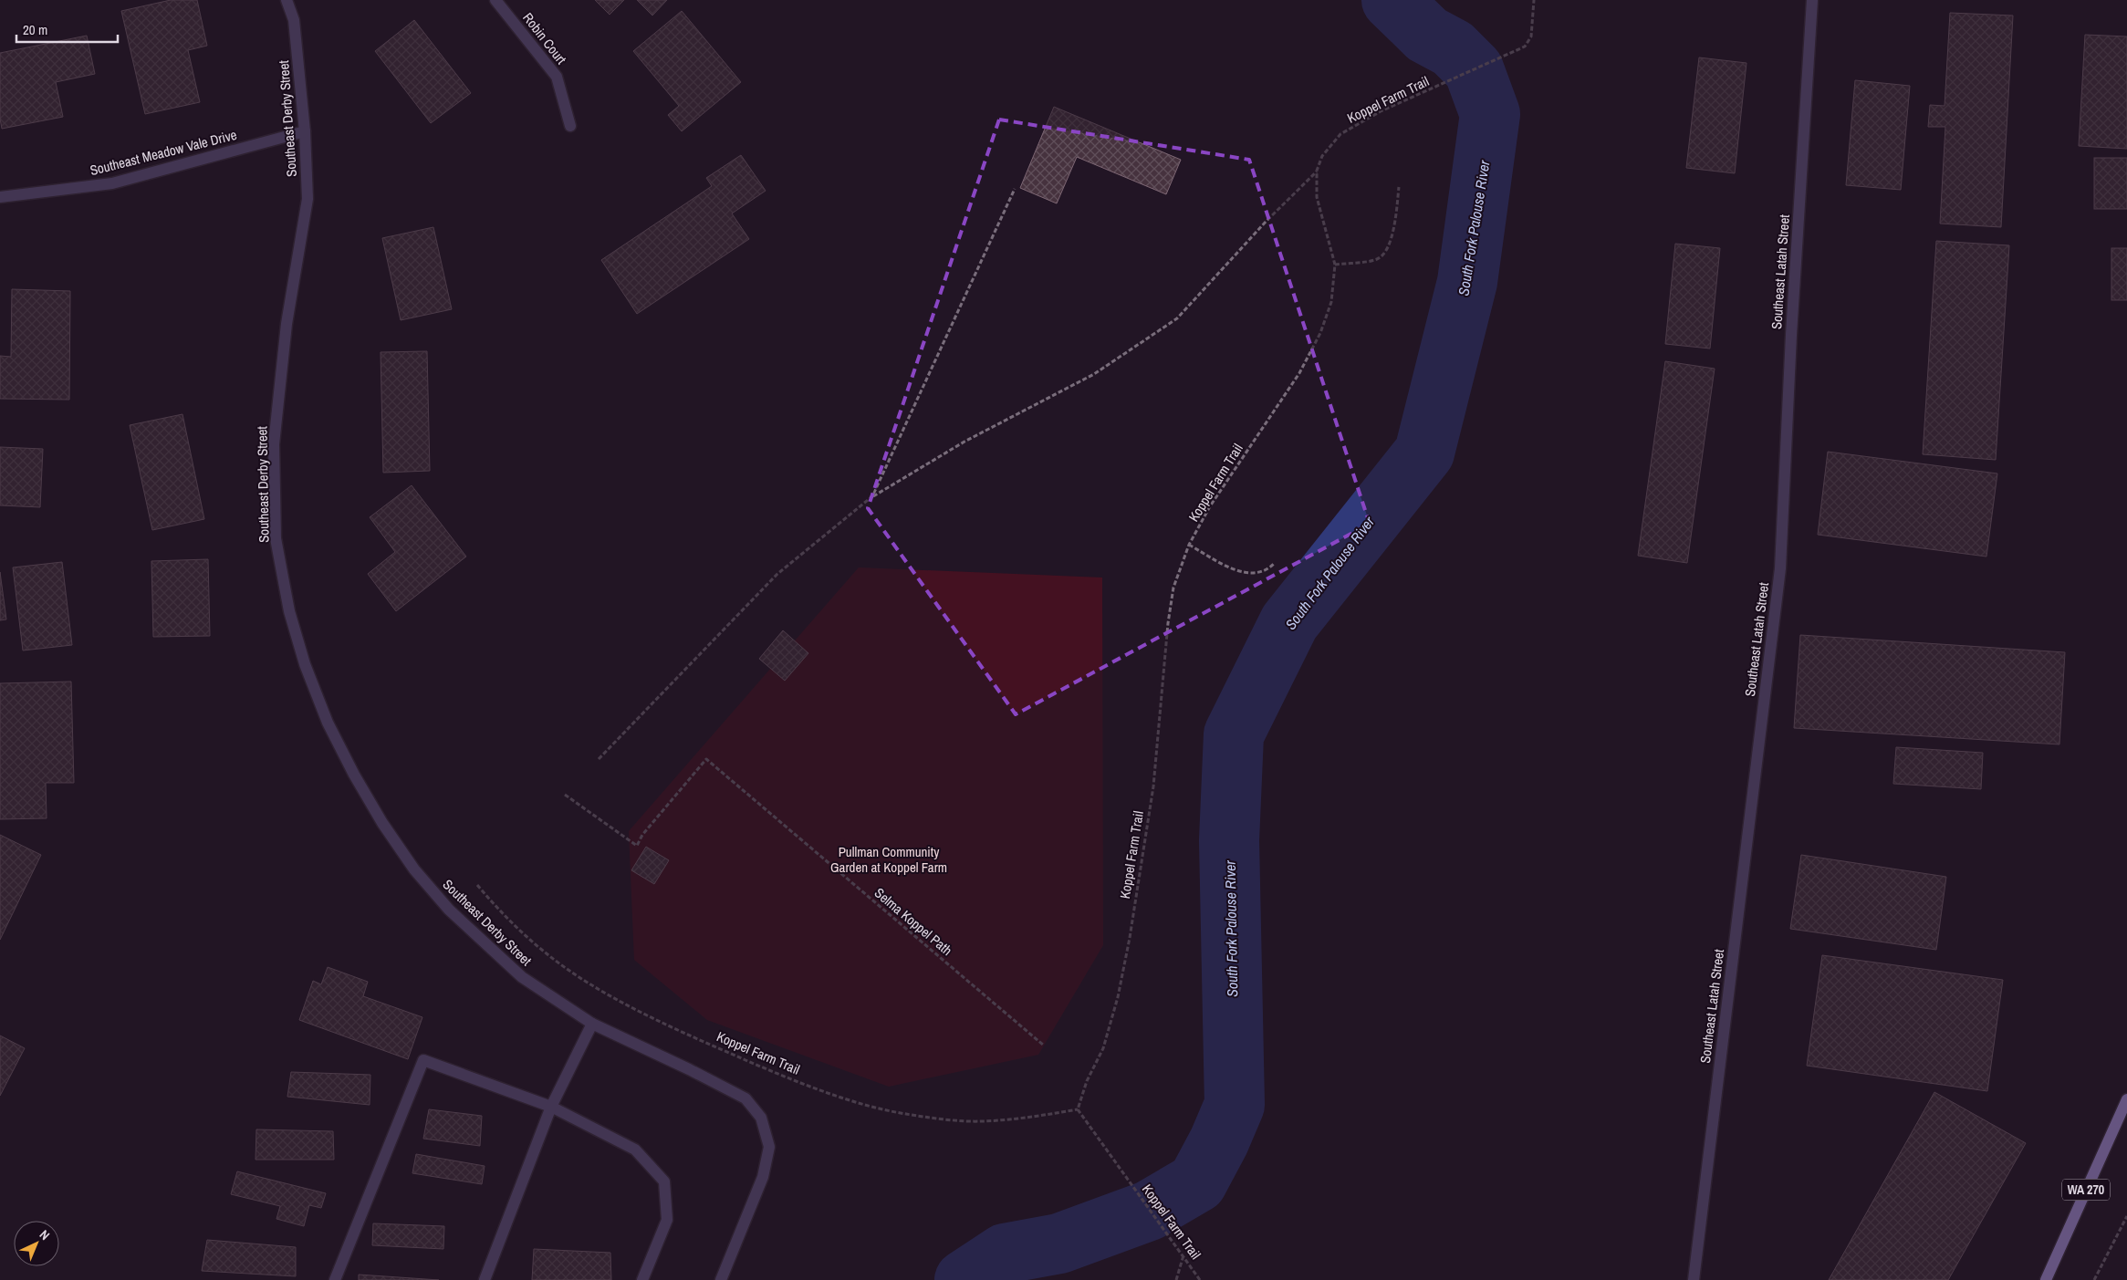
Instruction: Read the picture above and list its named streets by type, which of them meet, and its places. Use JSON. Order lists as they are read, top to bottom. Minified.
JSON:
{"streets":{"main road":["WA 270"],"street":["Robin Court","Southeast Derby Street","Southeast Meadow Vale Drive","Southeast Latah Street"],"path":["Koppel Farm Trail","Selma Koppel Path"]},"crossings":[["Southeast Derby Street","Southeast Meadow Vale Drive"]],"water":["South Fork Palouse River"],"parks":["Pullman Community Garden at Koppel Farm"],"scale_bar":"20 m","north":"top right"}
